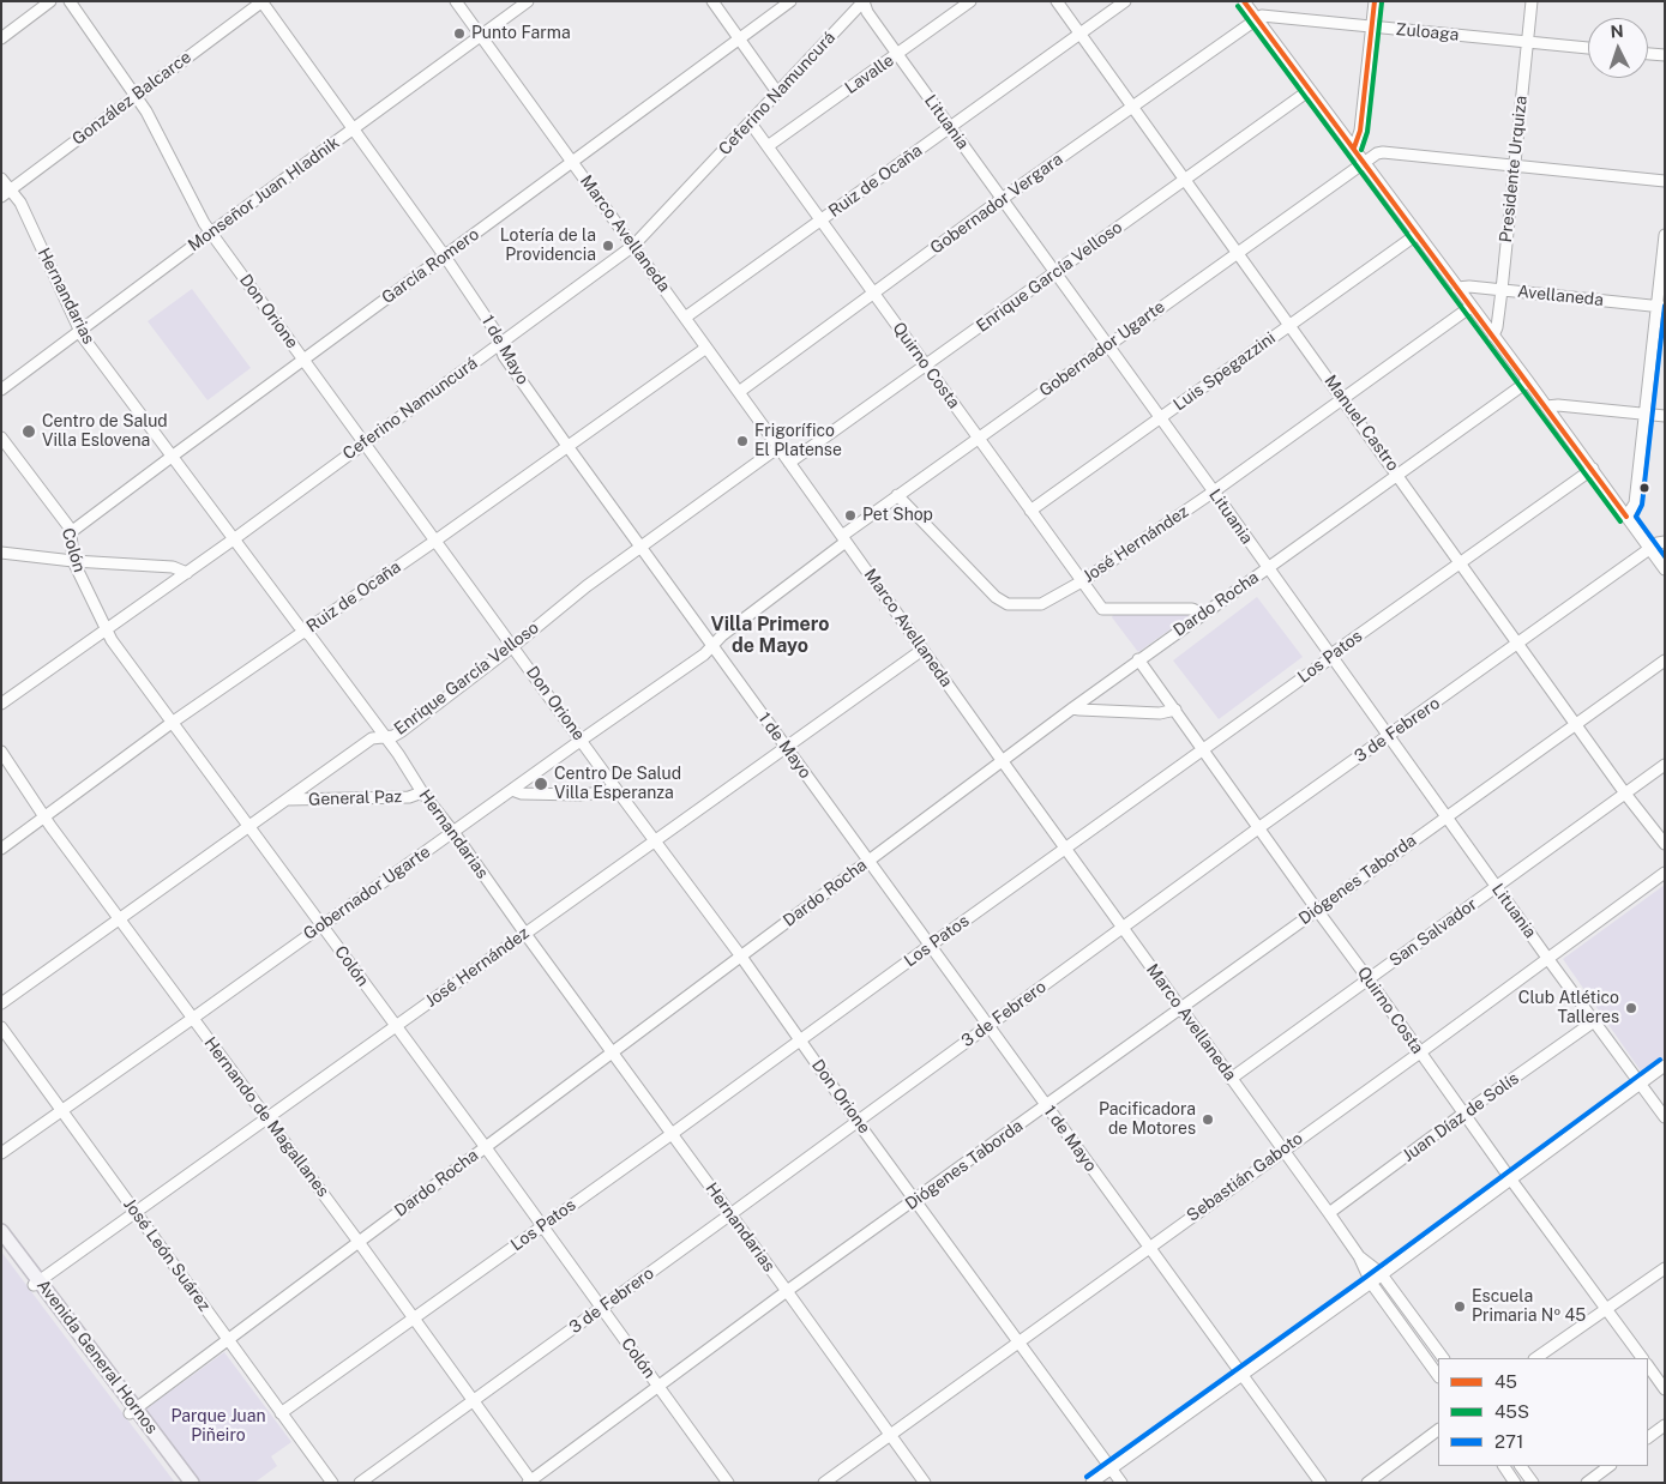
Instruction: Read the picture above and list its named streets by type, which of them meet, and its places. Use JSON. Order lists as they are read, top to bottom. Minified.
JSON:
{"streets":{"main road":["Avenida General Hornos"],"street":["Zuloaga","Lavalle","Ceferino Namuncurá","González Balcarce","Lituania","Presidente Urquiza","Ruiz de Ocaña","Monseñor Juan Hladnik","Gobernador Vergara","Marco Avellaneda","García Romero","Enrique García Velloso","Hernandarias","Avellaneda","Don Orione","Gobernador Ugarte","1 de Mayo","Quirno Costa","Luis Spegazzini","Manuel Castro","José Hernández","Colón","Dardo Rocha","Los Patos","3 de Febrero","General Paz","Diógenes Taborda","San Salvador","Hernando de Magallanes","Juan Díaz de Solís","Sebastián Gaboto","José León Suárez"]},"crossings":[["Zuloaga","Presidente Urquiza"],["Zuloaga","Gobernador Vergara"],["Lavalle","Lituania"],["Lavalle","Quirno Costa"],["Ceferino Namuncurá","Lituania"],["Ceferino Namuncurá","Marco Avellaneda"],["Ceferino Namuncurá","Hernandarias"],["Ceferino Namuncurá","Don Orione"],["Ceferino Namuncurá","1 de Mayo"],["Ceferino Namuncurá","Quirno Costa"],["Ceferino Namuncurá","Colón"],["González Balcarce","Hernandarias"],["González Balcarce","Don Orione"],["González Balcarce","1 de Mayo"],["Lituania","Ruiz de Ocaña"],["Lituania","Gobernador Vergara"],["Lituania","Enrique García Velloso"],["Lituania","Gobernador Ugarte"],["Lituania","Luis Spegazzini"],["Lituania","José Hernández"],["Lituania","Dardo Rocha"],["Lituania","Los Patos"],["Lituania","3 de Febrero"],["Lituania","Diógenes Taborda"],["Lituania","San Salvador"],["Lituania","Juan Díaz de Solís"],["Lituania","Sebastián Gaboto"],["Presidente Urquiza","Avellaneda"],["Ruiz de Ocaña","Marco Avellaneda"],["Ruiz de Ocaña","Hernandarias"],["Ruiz de Ocaña","Don Orione"],["Ruiz de Ocaña","1 de Mayo"],["Ruiz de Ocaña","Quirno Costa"],["Ruiz de Ocaña","Manuel Castro"],["Ruiz de Ocaña","Colón"],["Ruiz de Ocaña","Hernando de Magallanes"],["Monseñor Juan Hladnik","Marco Avellaneda"],["Monseñor Juan Hladnik","Hernandarias"],["Monseñor Juan Hladnik","Don Orione"],["Monseñor Juan Hladnik","1 de Mayo"],["Gobernador Vergara","Marco Avellaneda"],["Gobernador Vergara","Quirno Costa"],["Gobernador Vergara","Manuel Castro"],["Marco Avellaneda","García Romero"],["Marco Avellaneda","Enrique García Velloso"],["Marco Avellaneda","Gobernador Ugarte"],["Marco Avellaneda","José Hernández"],["Marco Avellaneda","Dardo Rocha"],["Marco Avellaneda","Los Patos"],["Marco Avellaneda","3 de Febrero"],["Marco Avellaneda","Diógenes Taborda"],["Marco Avellaneda","San Salvador"],["Marco Avellaneda","Juan Díaz de Solís"],["Marco Avellaneda","Sebastián Gaboto"],["García Romero","Hernandarias"],["García Romero","Don Orione"],["García Romero","1 de Mayo"],["García Romero","Colón"],["Enrique García Velloso","Hernandarias"],["Enrique García Velloso","Don Orione"],["Enrique García Velloso","1 de Mayo"],["Enrique García Velloso","Quirno Costa"],["Enrique García Velloso","Manuel Castro"],["Enrique García Velloso","Colón"],["Enrique García Velloso","General Paz"],["Enrique García Velloso","Hernando de Magallanes"],["Hernandarias","Gobernador Ugarte"],["Hernandarias","José Hernández"],["Hernandarias","Dardo Rocha"],["Hernandarias","Los Patos"],["Hernandarias","3 de Febrero"],["Hernandarias","General Paz"],["Hernandarias","Diógenes Taborda"],["Hernandarias","Sebastián Gaboto"],["Don Orione","Gobernador Ugarte"],["Don Orione","José Hernández"],["Don Orione","Dardo Rocha"],["Don Orione","Los Patos"],["Don Orione","3 de Febrero"],["Don Orione","Diógenes Taborda"],["Don Orione","Sebastián Gaboto"],["Gobernador Ugarte","1 de Mayo"],["Gobernador Ugarte","Quirno Costa"],["Gobernador Ugarte","Manuel Castro"],["Gobernador Ugarte","José Hernández"],["Gobernador Ugarte","Colón"],["Gobernador Ugarte","Hernando de Magallanes"],["Gobernador Ugarte","José León Suárez"],["1 de Mayo","José Hernández"],["1 de Mayo","Dardo Rocha"],["1 de Mayo","Los Patos"],["1 de Mayo","3 de Febrero"],["1 de Mayo","Diógenes Taborda"],["1 de Mayo","Sebastián Gaboto"],["Quirno Costa","Luis Spegazzini"],["Quirno Costa","José Hernández"],["Quirno Costa","Dardo Rocha"],["Quirno Costa","Los Patos"],["Quirno Costa","3 de Febrero"],["Quirno Costa","Diógenes Taborda"],["Quirno Costa","San Salvador"],["Quirno Costa","Juan Díaz de Solís"],["Quirno Costa","Sebastián Gaboto"],["Luis Spegazzini","Manuel Castro"],["Manuel Castro","José Hernández"],["Manuel Castro","Dardo Rocha"],["Manuel Castro","Los Patos"],["Manuel Castro","3 de Febrero"],["Manuel Castro","Diógenes Taborda"],["Manuel Castro","San Salvador"],["José Hernández","Colón"],["José Hernández","Hernando de Magallanes"],["José Hernández","José León Suárez"],["José Hernández","Avenida General Hornos"],["Colón","Dardo Rocha"],["Colón","Los Patos"],["Colón","3 de Febrero"],["Colón","Diógenes Taborda"],["Dardo Rocha","Hernando de Magallanes"],["Dardo Rocha","José León Suárez"],["Dardo Rocha","Avenida General Hornos"],["Los Patos","Hernando de Magallanes"],["Los Patos","José León Suárez"],["3 de Febrero","Hernando de Magallanes"],["Diógenes Taborda","Hernando de Magallanes"]],"districts":["Villa Primero de Mayo"],"parks":["Parque Juan Piñeiro"],"places":["Punto Farma","Lotería de la Providencia","Centro de Salud Villa Eslovena","Frigorífico El Platense","Pet Shop","Centro De Salud Villa Esperanza","Club Atlético Talleres","Pacificadora de Motores","Escuela Primaria Nº 45"],"lines":["transit line 45","transit line 45S","transit line 271"],"legend":["45","45S","271"],"north":"top"}
